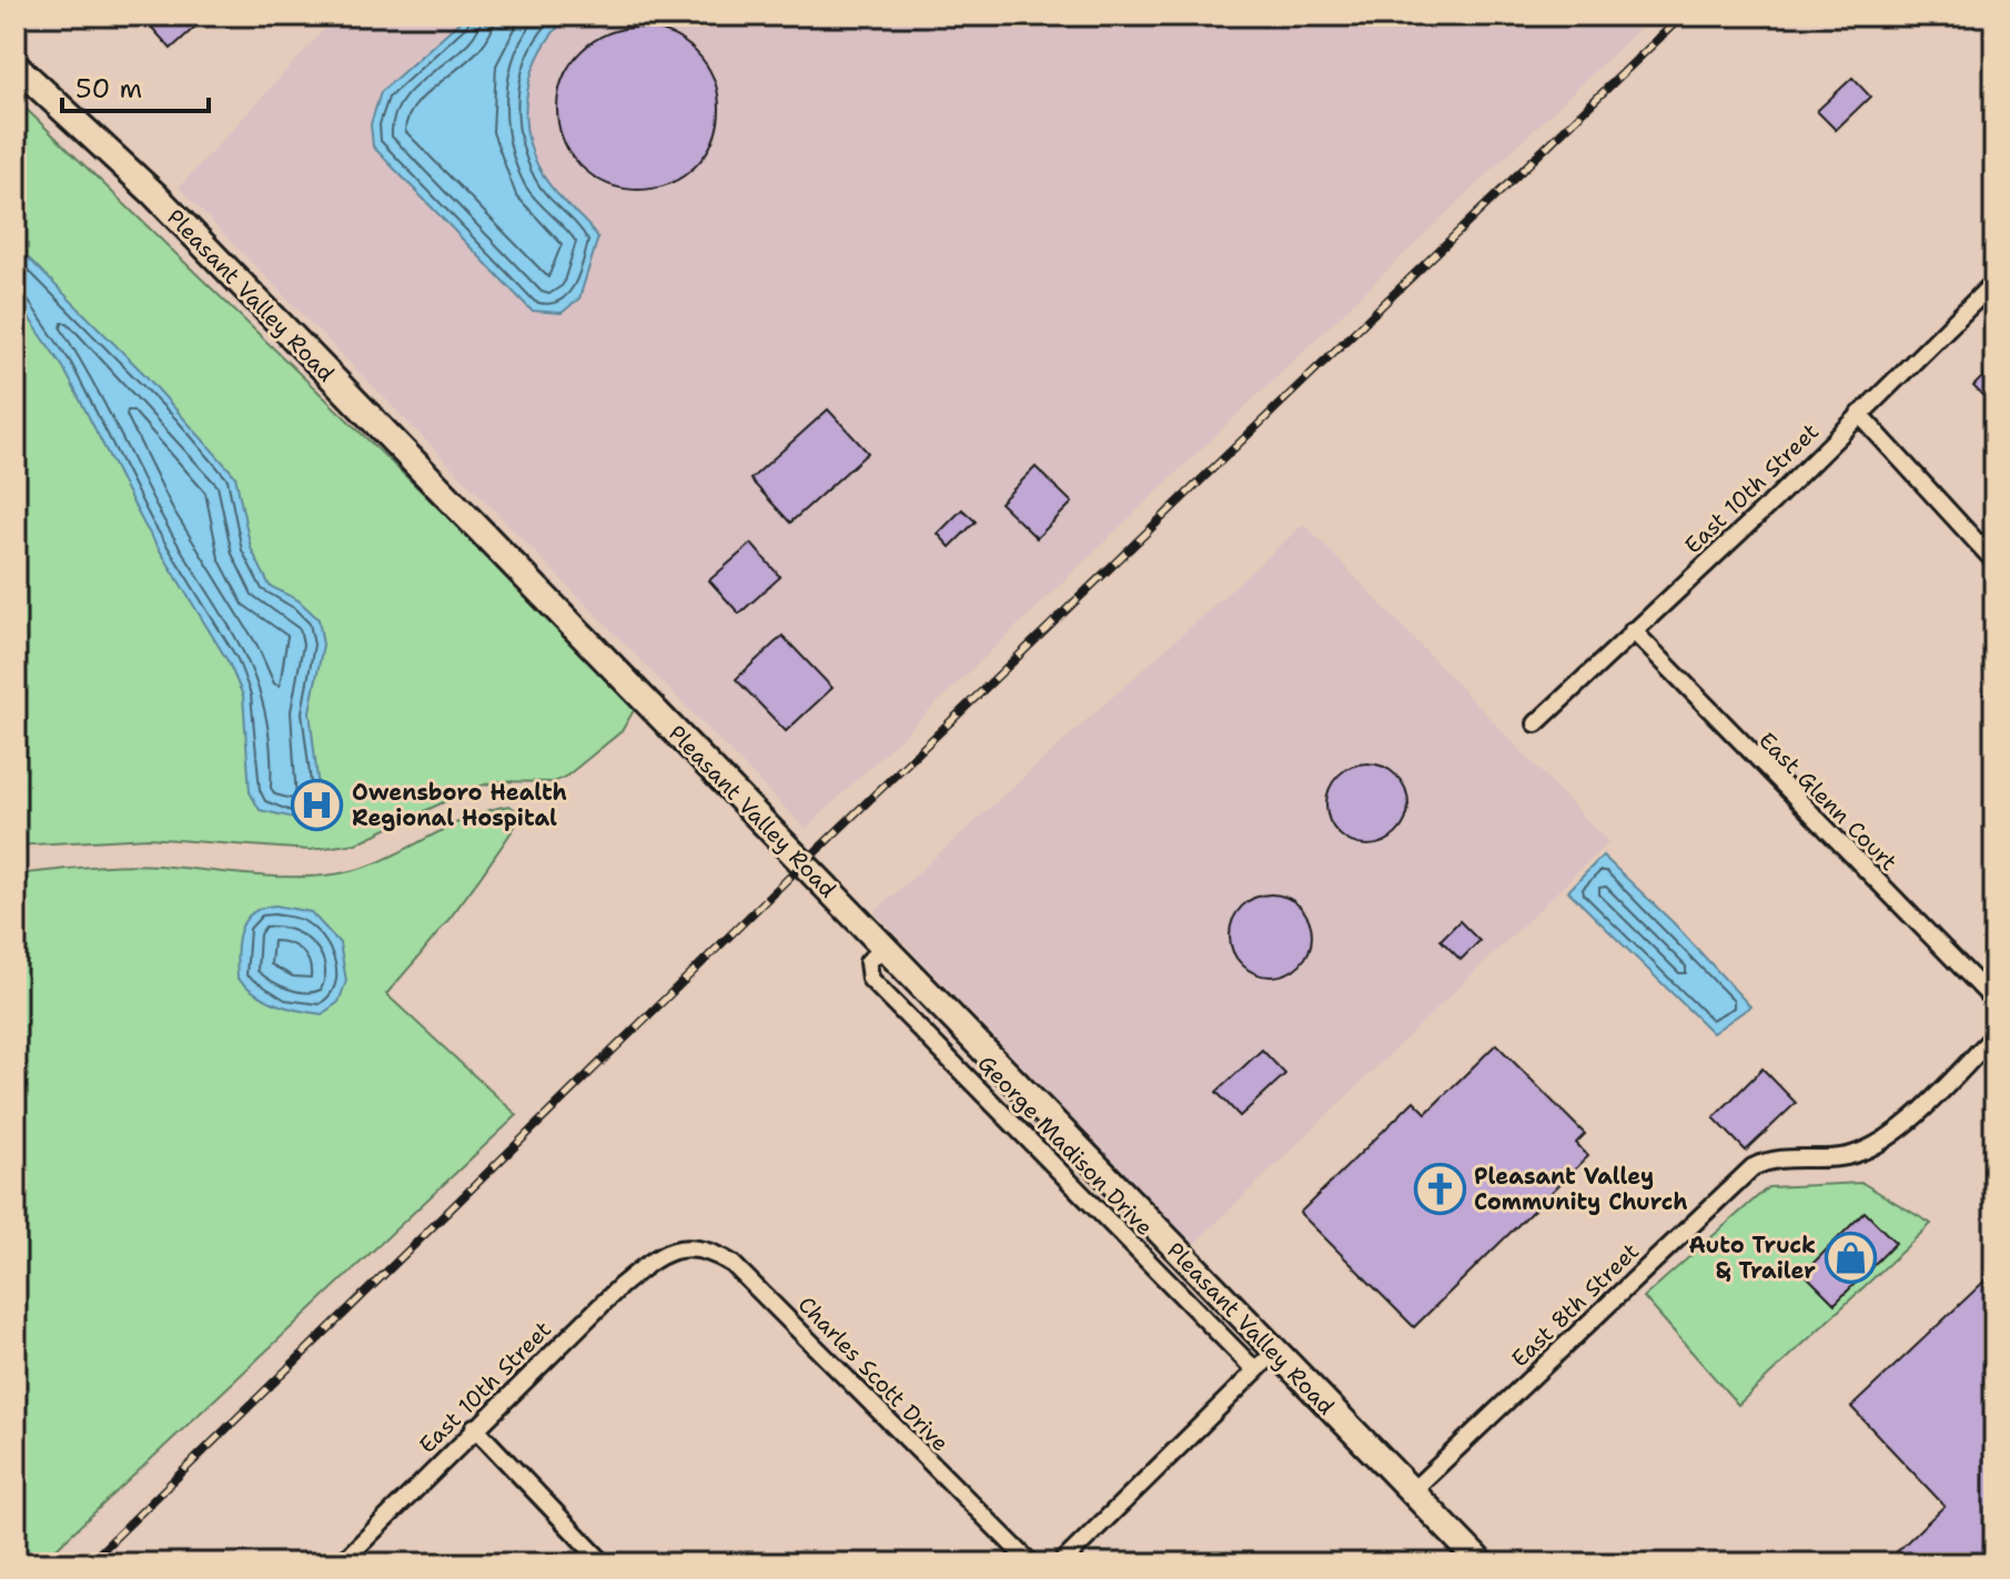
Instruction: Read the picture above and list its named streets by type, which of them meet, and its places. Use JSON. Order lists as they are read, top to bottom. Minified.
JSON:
{"streets":{"street":["Pleasant Valley Road","East 10th Street","East Glenn Court","East 8th Street","Charles Scott Drive"]},"crossings":[["Pleasant Valley Road","East 8th Street"],["East 10th Street","East Glenn Court"],["East 10th Street","Charles Scott Drive"]],"places":{"hospital":["Owensboro Health Regional Hospital"],"church":["Pleasant Valley Community Church"],"shop":["Auto Truck & Trailer"]},"scale_bar":"50 m"}
